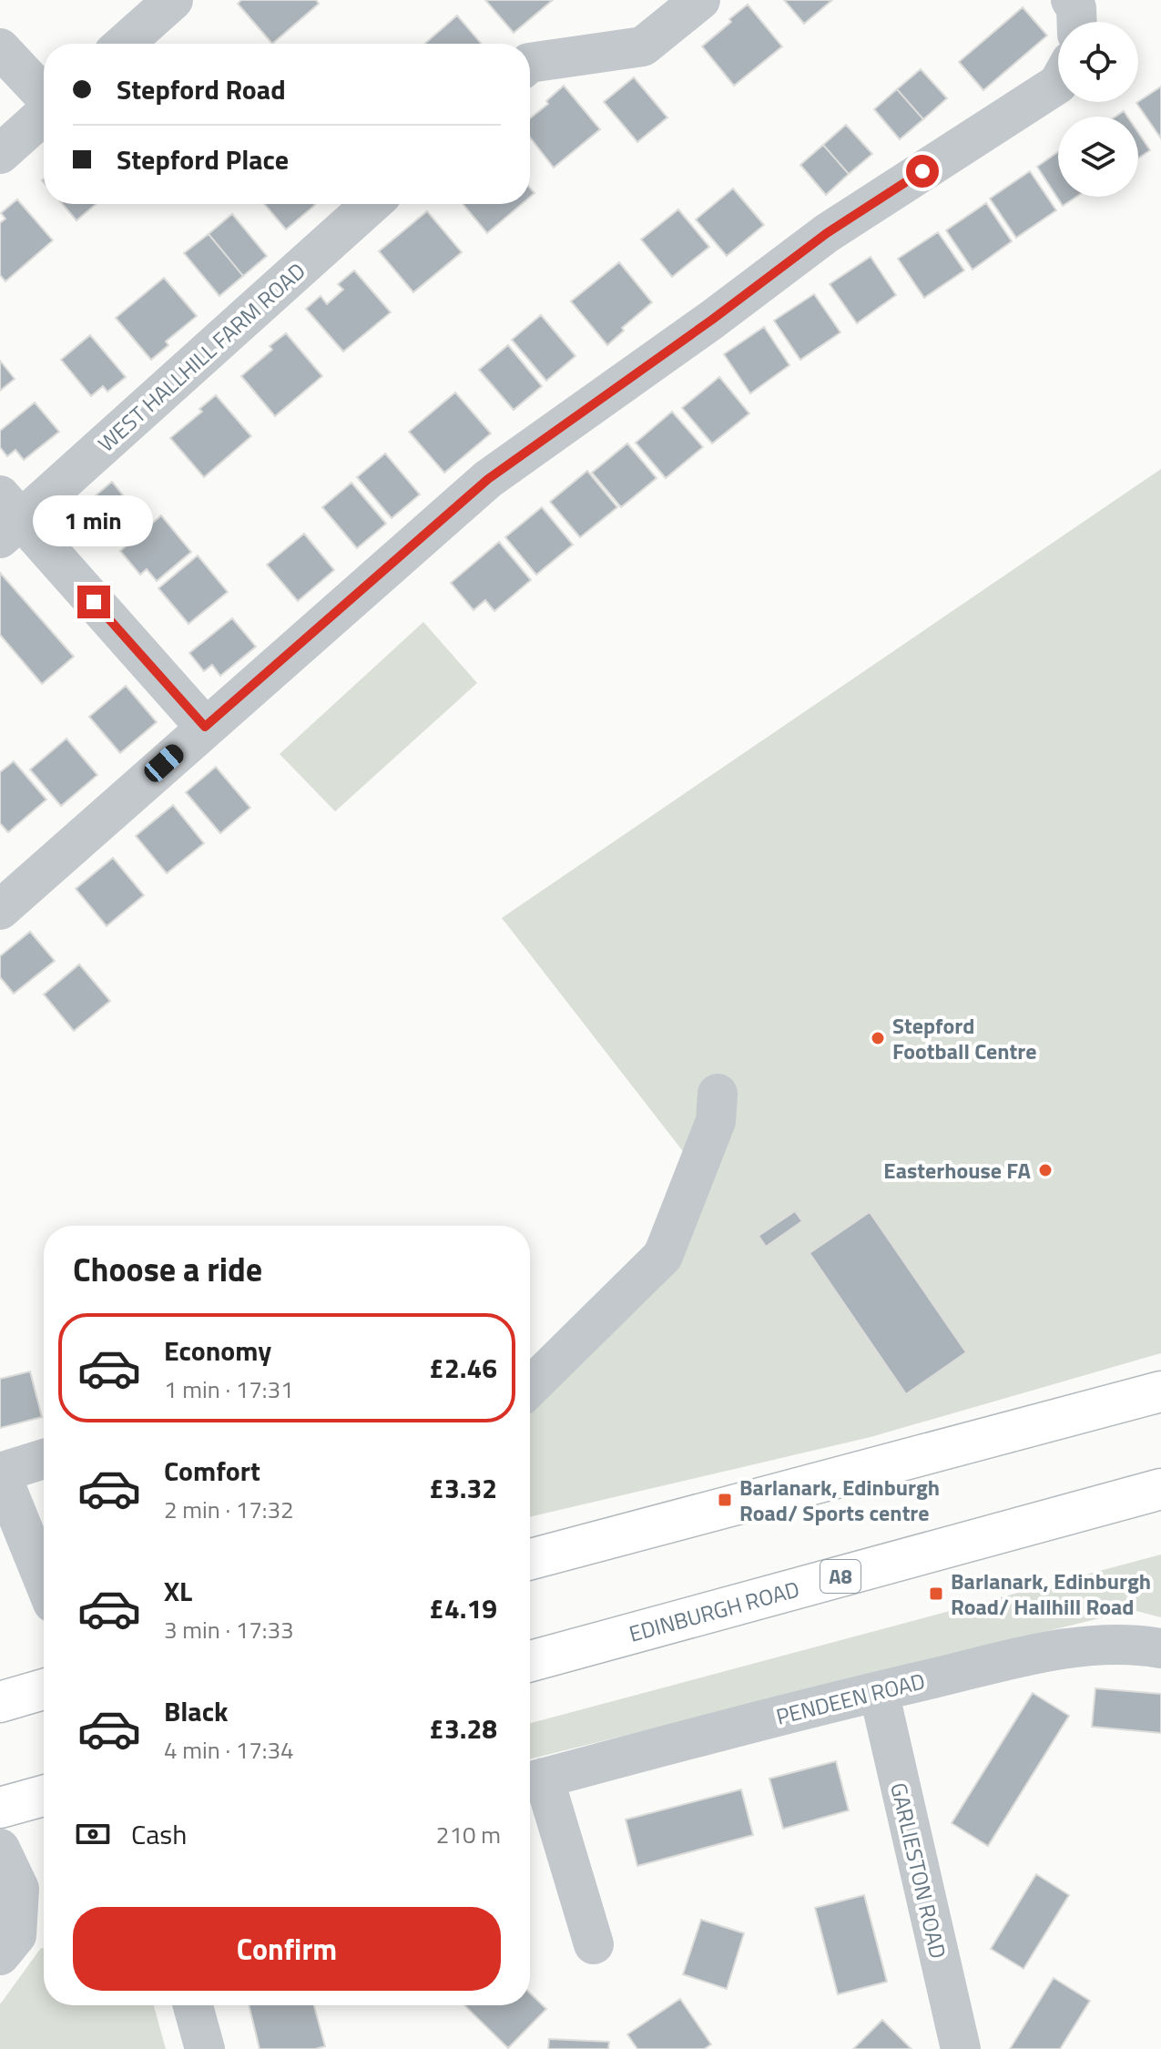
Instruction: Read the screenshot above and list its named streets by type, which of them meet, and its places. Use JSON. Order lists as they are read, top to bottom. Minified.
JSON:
{"streets":{"main road":["A8","EDINBURGH ROAD"],"street":["WEST HALLHILL FARM ROAD","PENDEEN ROAD","GARLIESTON ROAD"]},"crossings":[["PENDEEN ROAD","GARLIESTON ROAD"]],"places":{"other":["Stepford Football Centre","Easterhouse FA"],"transit":["Barlanark, Edinburgh Road/ Sports centre","Barlanark, Edinburgh Road/ Hallhill Road"]},"page":{"banner":["Stepford Road","Stepford Place"],"bubble":"1 min","heading":"Choose a ride","list":[{"name":"Economy","note":"1 min · 17:31","value":"£2.46"},{"name":"Comfort","note":"2 min · 17:32","value":"£3.32"},{"name":"XL","note":"3 min · 17:33","value":"£4.19"},{"name":"Black","note":"4 min · 17:34","value":"£3.28"}],"pay":["Cash","210 m"],"buttons":"Confirm"}}
